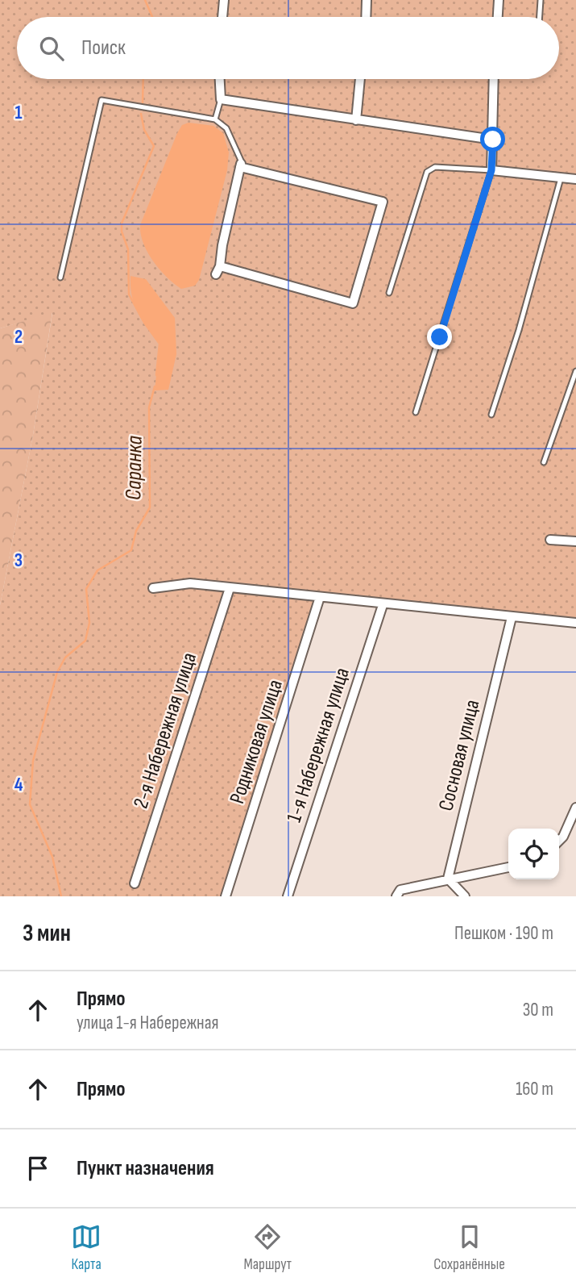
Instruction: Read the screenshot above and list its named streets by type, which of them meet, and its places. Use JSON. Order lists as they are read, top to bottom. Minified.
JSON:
{"streets":{"street":["2-я Набережная улица","Родниковая улица","1-я Набережная улица","Сосновая улица"]},"water":["Саранка"],"page":{"search":"Поиск","heading":["3 мин","Пешком · 190 m"],"list":[["Прямо","улица 1-я Набережная","30 m"],["Прямо","160 m"],"Пункт назначения"],"nav":["Карта","Маршрут","Сохранённые"]},"grid":{"rows":["1","2","3","4"]}}
